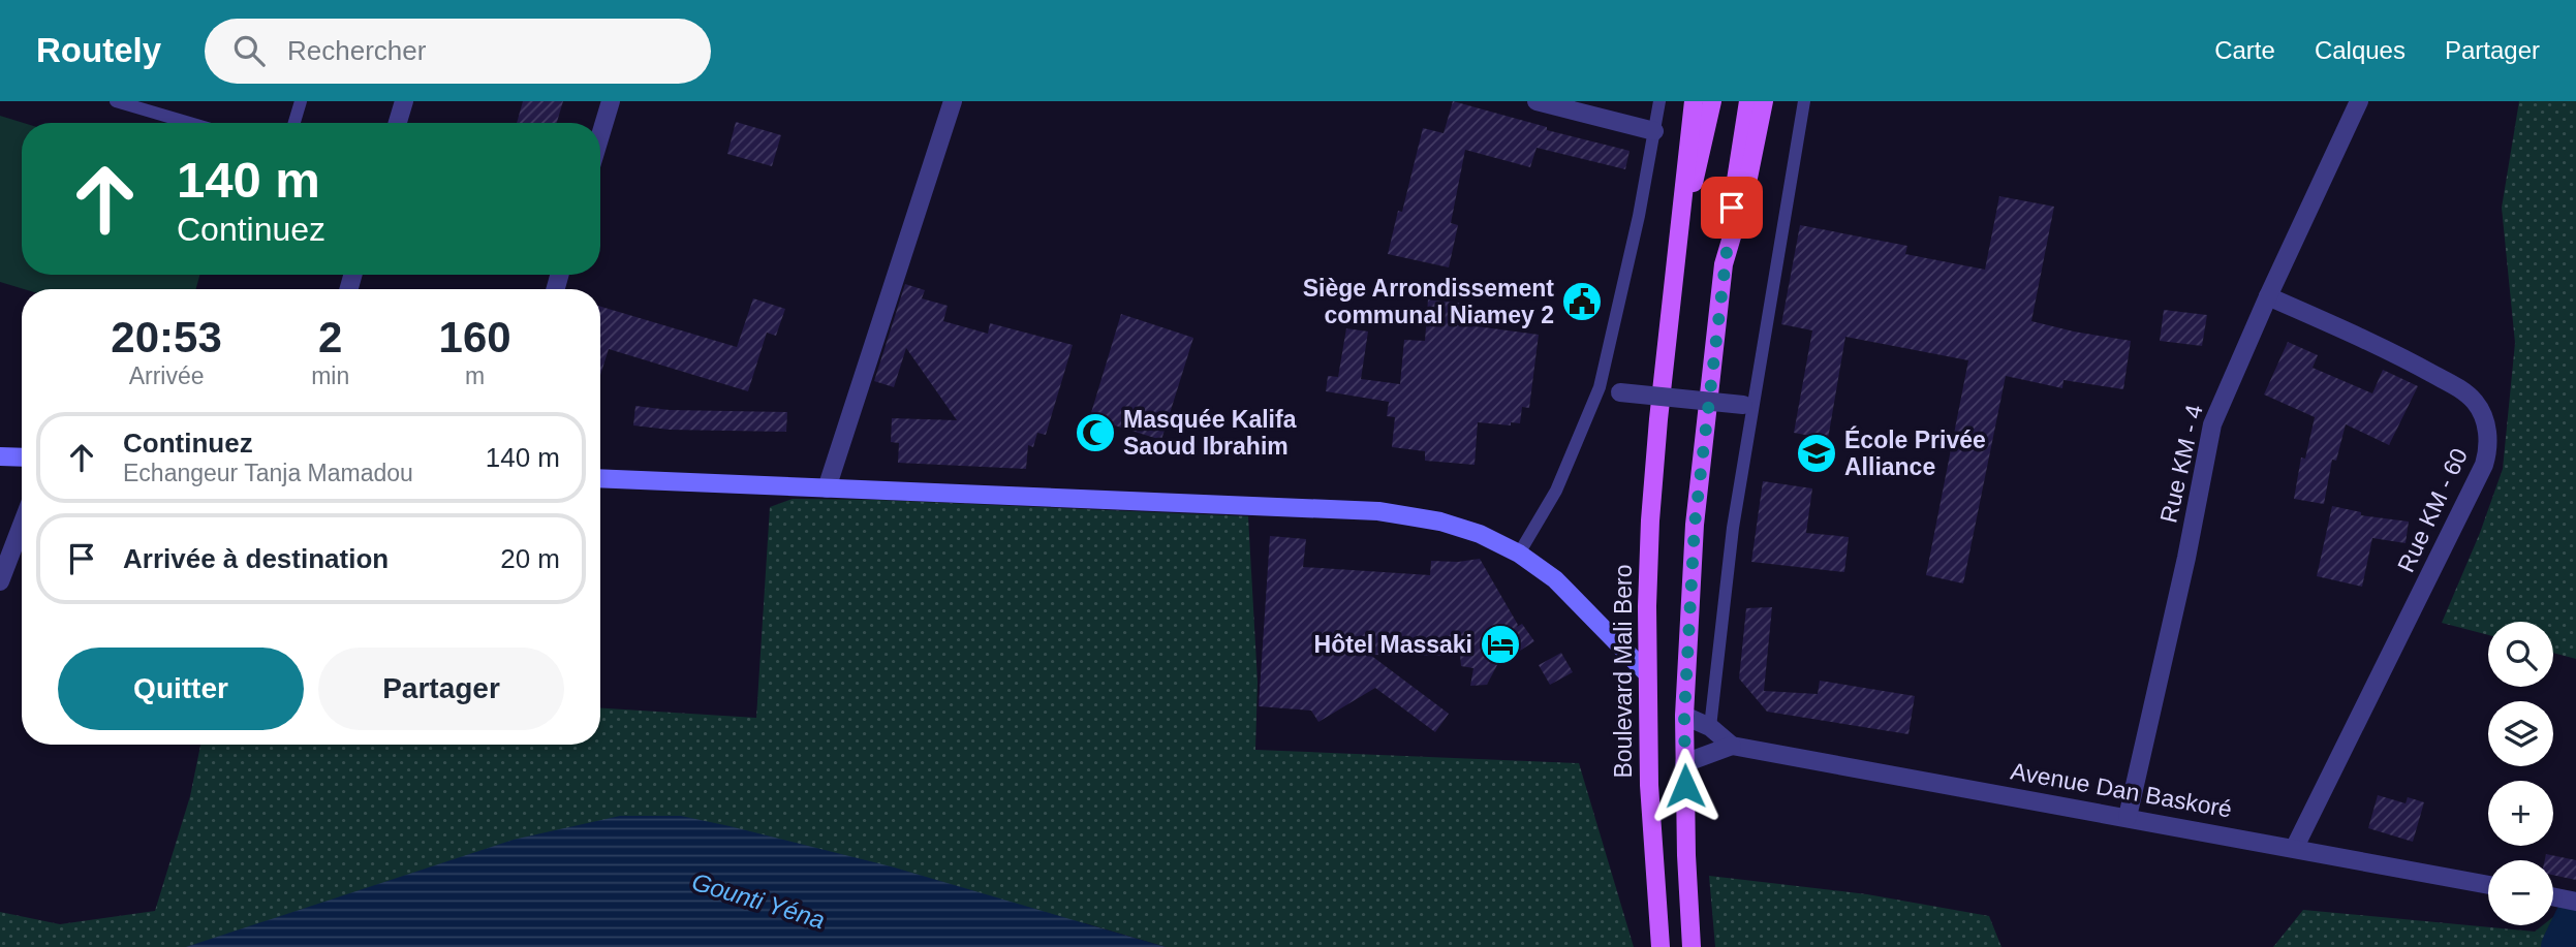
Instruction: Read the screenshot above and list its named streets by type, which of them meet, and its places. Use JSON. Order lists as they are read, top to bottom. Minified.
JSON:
{"streets":{"main road":["Boulevard Mali Bero"],"street":["Rue KM - 4","Rue KM - 60","Avenue Dan Baskoré"]},"crossings":[["Rue KM - 4","Rue KM - 60"],["Rue KM - 4","Avenue Dan Baskoré"],["Rue KM - 60","Avenue Dan Baskoré"]],"water":["Gounti Yéna"],"places":{"public building":["Siège Arrondissement communal Niamey 2"],"mosque":["Masquée Kalifa Saoud Ibrahim"],"school or university":["École Privée Alliance"],"hotel":["Hôtel Massaki"]},"page":{"header":"Routely","search":"Rechercher","nav":["Carte","Calques","Partager"],"turn":["140 m","Continuez"],"eta":["20:53","Arrivée","2","min","160","m"],"list":[{"name":"Continuez","note":"Echangeur Tanja Mamadou","value":"140 m"},{"name":"Arrivée à destination","value":"20 m"}],"map_buttons":["+","−"],"buttons":["Quitter","Partager"]}}
